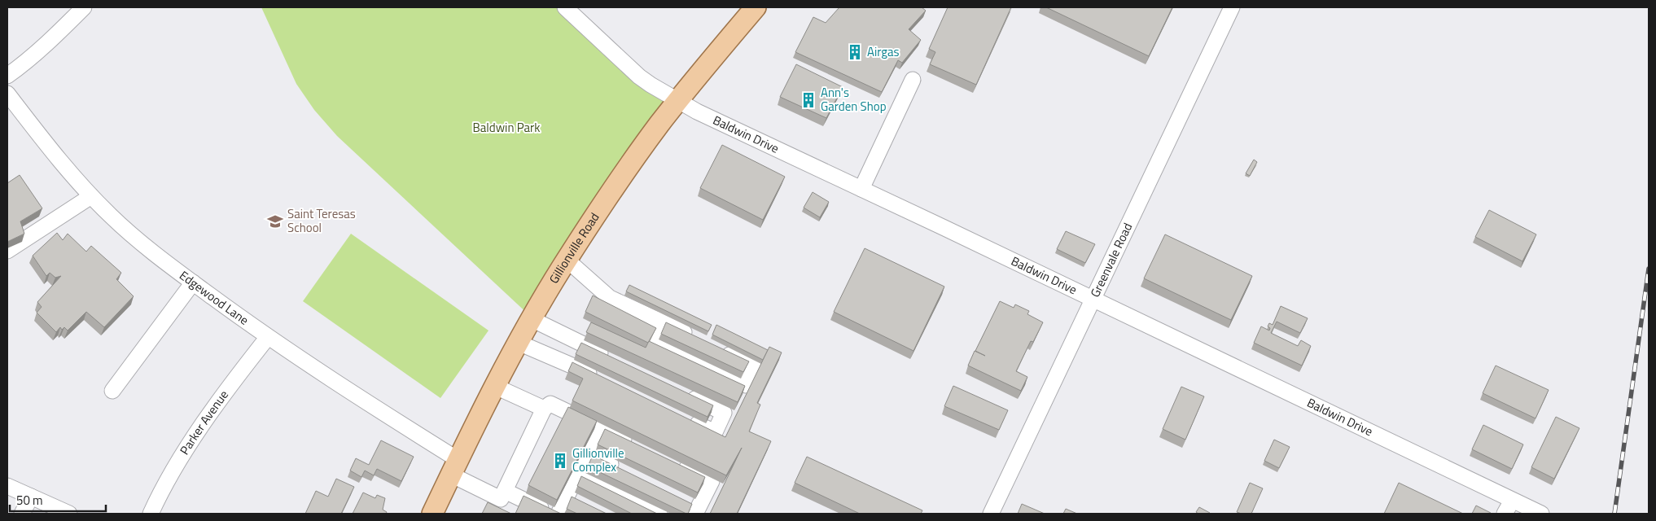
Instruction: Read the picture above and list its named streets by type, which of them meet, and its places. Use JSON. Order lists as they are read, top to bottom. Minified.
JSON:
{"streets":{"main road":["Gillionville Road"],"street":["Baldwin Drive","Greenvale Road","Edgewood Lane","Parker Avenue"]},"crossings":[["Baldwin Drive","Gillionville Road"],["Baldwin Drive","Greenvale Road"],["Gillionville Road","Edgewood Lane"],["Edgewood Lane","Parker Avenue"]],"parks":["Baldwin Park"],"places":{"building":["Airgas","Ann's Garden Shop","Gillionville Complex"],"school or university":["Saint Teresas School"]},"scale_bar":"50 m"}
